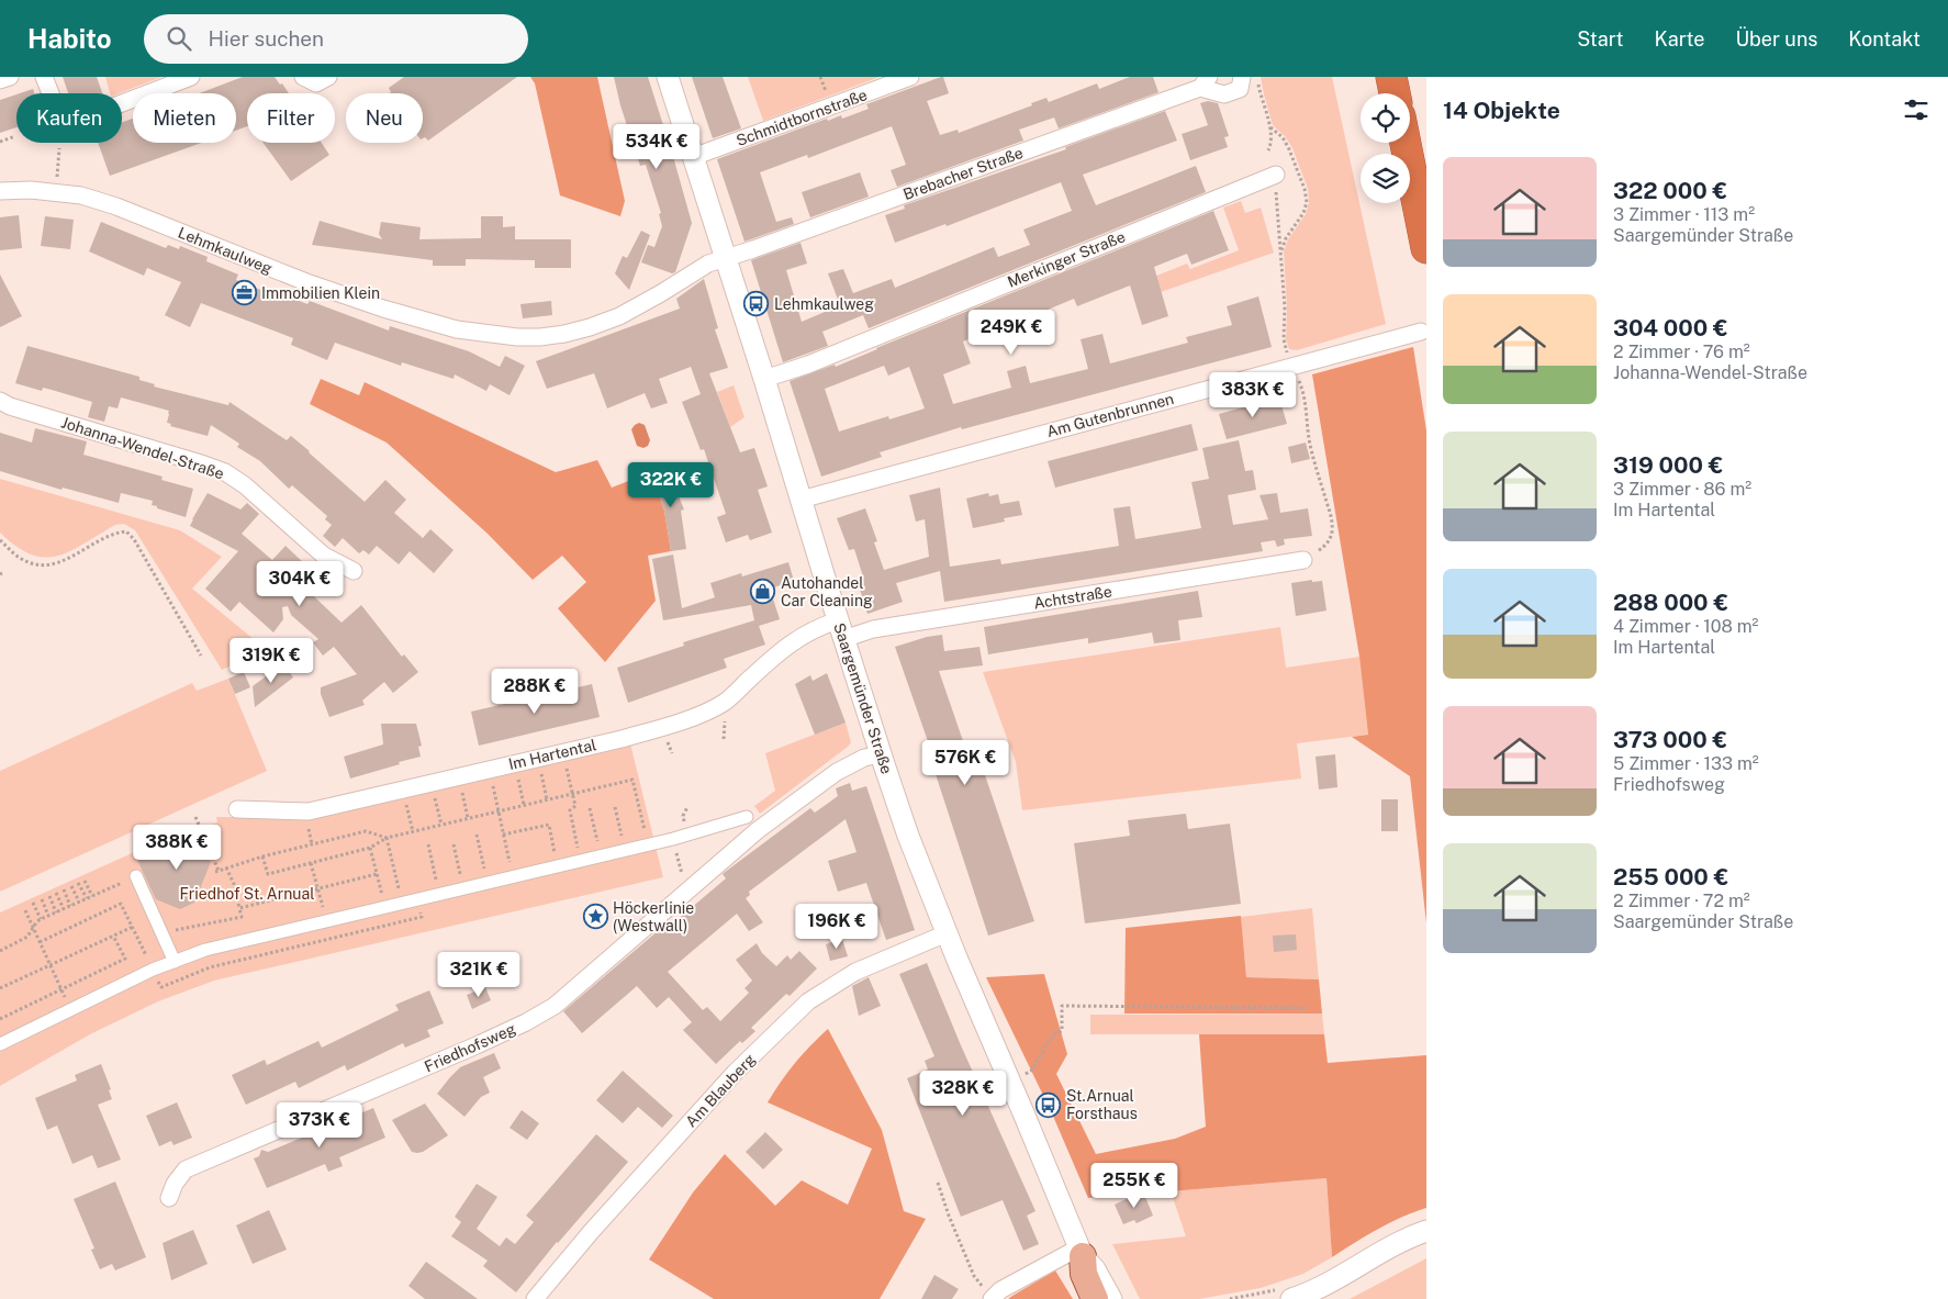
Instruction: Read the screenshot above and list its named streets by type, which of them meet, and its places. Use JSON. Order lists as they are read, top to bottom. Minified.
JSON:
{"streets":{"street":["Schmidtbornstraße","Brebacher Straße","Lehmkaulweg","Merkinger Straße","Am Gutenbrunnen","Johanna-Wendel-Straße","Achtstraße","Saargemünder Straße","Im Hartental","Friedhofsweg","Am Blauberg"]},"crossings":[["Schmidtbornstraße","Saargemünder Straße"],["Brebacher Straße","Lehmkaulweg"],["Brebacher Straße","Saargemünder Straße"],["Lehmkaulweg","Saargemünder Straße"],["Merkinger Straße","Saargemünder Straße"],["Am Gutenbrunnen","Saargemünder Straße"],["Achtstraße","Saargemünder Straße"],["Achtstraße","Im Hartental"],["Saargemünder Straße","Im Hartental"],["Saargemünder Straße","Friedhofsweg"],["Saargemünder Straße","Am Blauberg"]],"parks":["Friedhof St. Arnual"],"places":{"office":["Immobilien Klein"],"bus stop":["Lehmkaulweg","St.Arnual Forsthaus"],"shop":["Autohandel Car Cleaning"],"place":["Höckerlinie (Westwall)"]},"page":{"header":"Habito","search":"Hier suchen","nav":["Start","Karte","Über uns","Kontakt"],"heading":"14 Objekte","chip":["Kaufen","Mieten","Filter","Neu"],"price":["534K €","249K €","383K €","322K €","304K €","319K €","288K €","576K €","388K €","196K €","321K €","328K €","373K €","255K €"],"list":[{"name":"322 000 €","note":"3 Zimmer · 113 m² · Saargemünder Straße"},{"name":"304 000 €","note":"2 Zimmer · 76 m² · Johanna-Wendel-Straße"},{"name":"319 000 €","note":"3 Zimmer · 86 m² · Im Hartental"},{"name":"288 000 €","note":"4 Zimmer · 108 m² · Im Hartental"},{"name":"373 000 €","note":"5 Zimmer · 133 m² · Friedhofsweg"},{"name":"255 000 €","note":"2 Zimmer · 72 m² · Saargemünder Straße"}]}}
